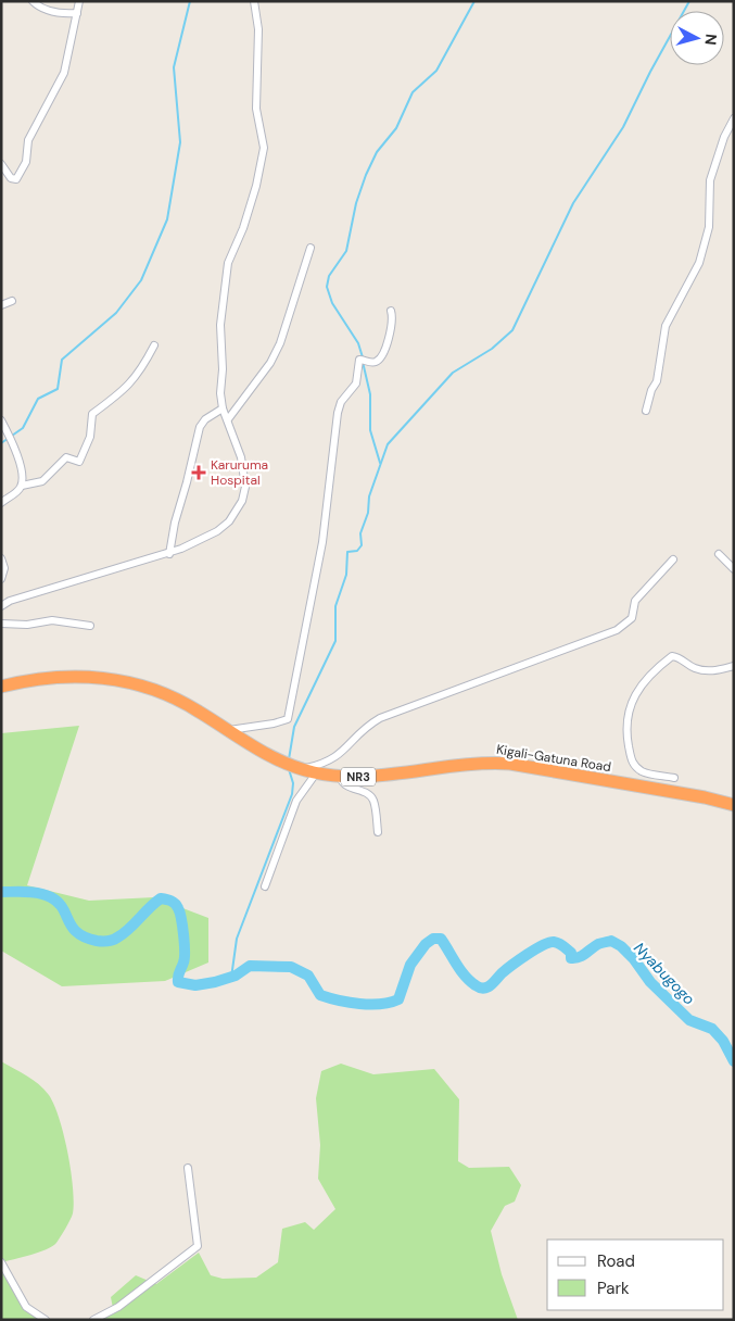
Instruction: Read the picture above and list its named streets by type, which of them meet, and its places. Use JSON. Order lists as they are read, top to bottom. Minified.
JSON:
{"streets":{"highway":["Kigali-Gatuna Road","NR3"]},"water":["Nyabugogo"],"places":{"health":["Karuruma Hospital"]},"legend":["Road","Park"],"north":"right"}
